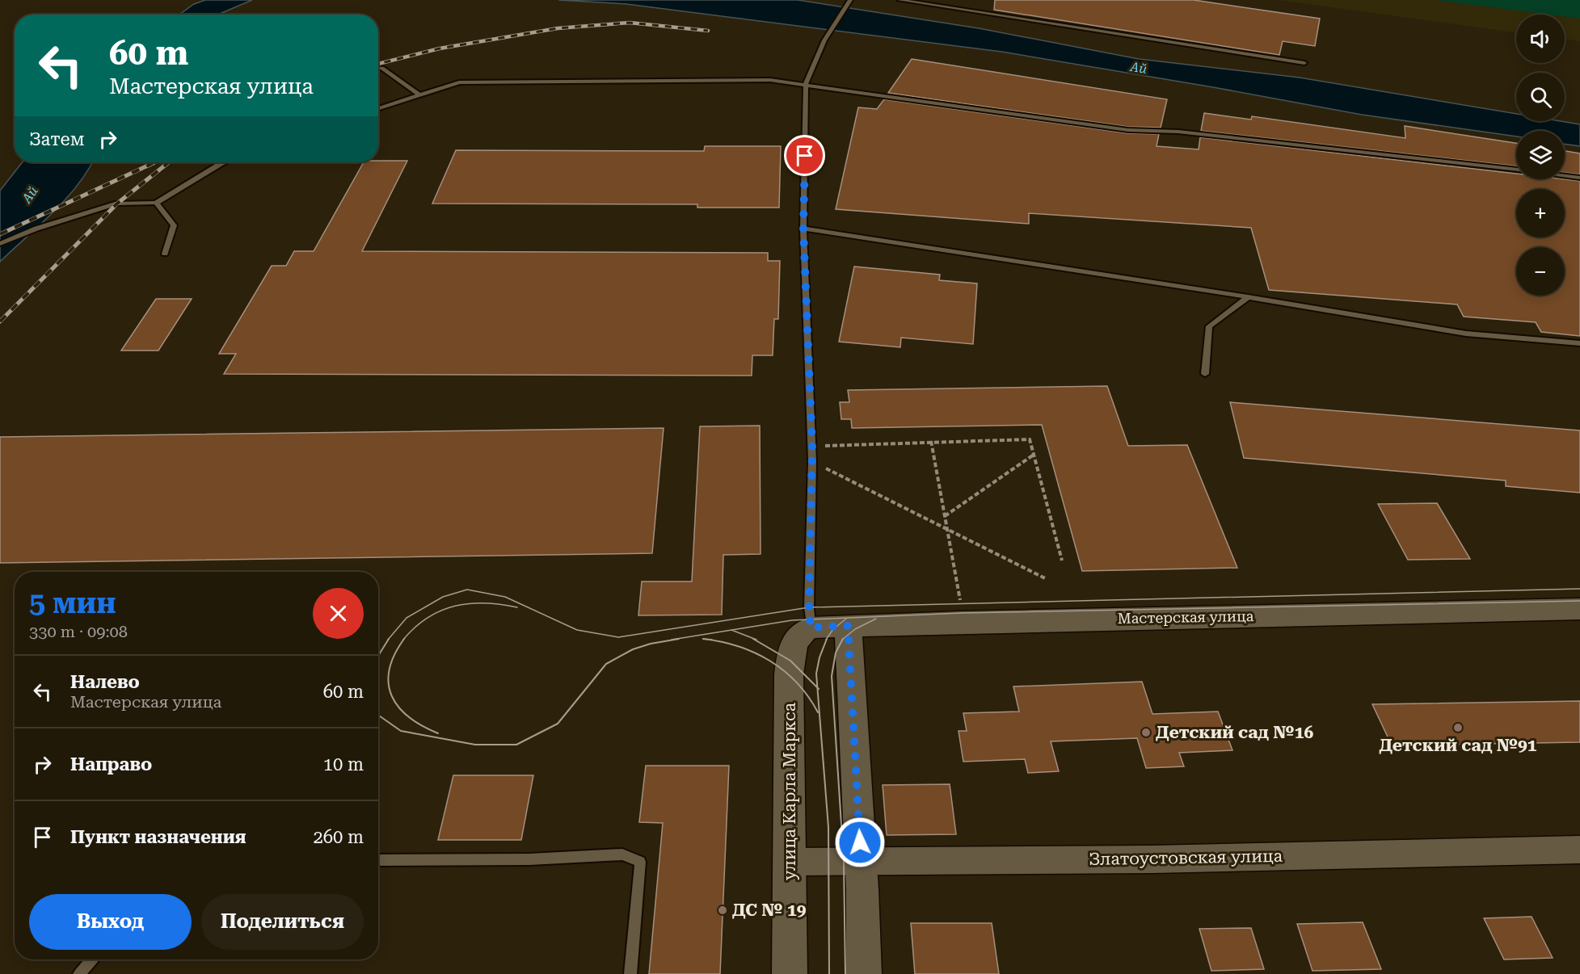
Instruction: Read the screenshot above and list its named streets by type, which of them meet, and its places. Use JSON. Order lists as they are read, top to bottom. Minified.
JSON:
{"streets":{"main road":["Мастерская улица","улица Карла Маркса"],"street":["Златоустовская улица"]},"crossings":[["Мастерская улица","улица Карла Маркса"],["улица Карла Маркса","Златоустовская улица"]],"water":["Ай"],"places":["Детский сад №91","Детский сад №16","ДС № 19"],"page":{"map_buttons":["+","−"],"turn":["60 m","Мастерская улица"],"then":"Затем","heading":["5 мин","330 m · 09:08"],"list":[{"name":"Налево","note":"Мастерская улица","value":"60 m"},{"name":"Направо","value":"10 m"},{"name":"Пункт назначения","value":"260 m"}],"buttons":["Выход","Поделиться"]}}
